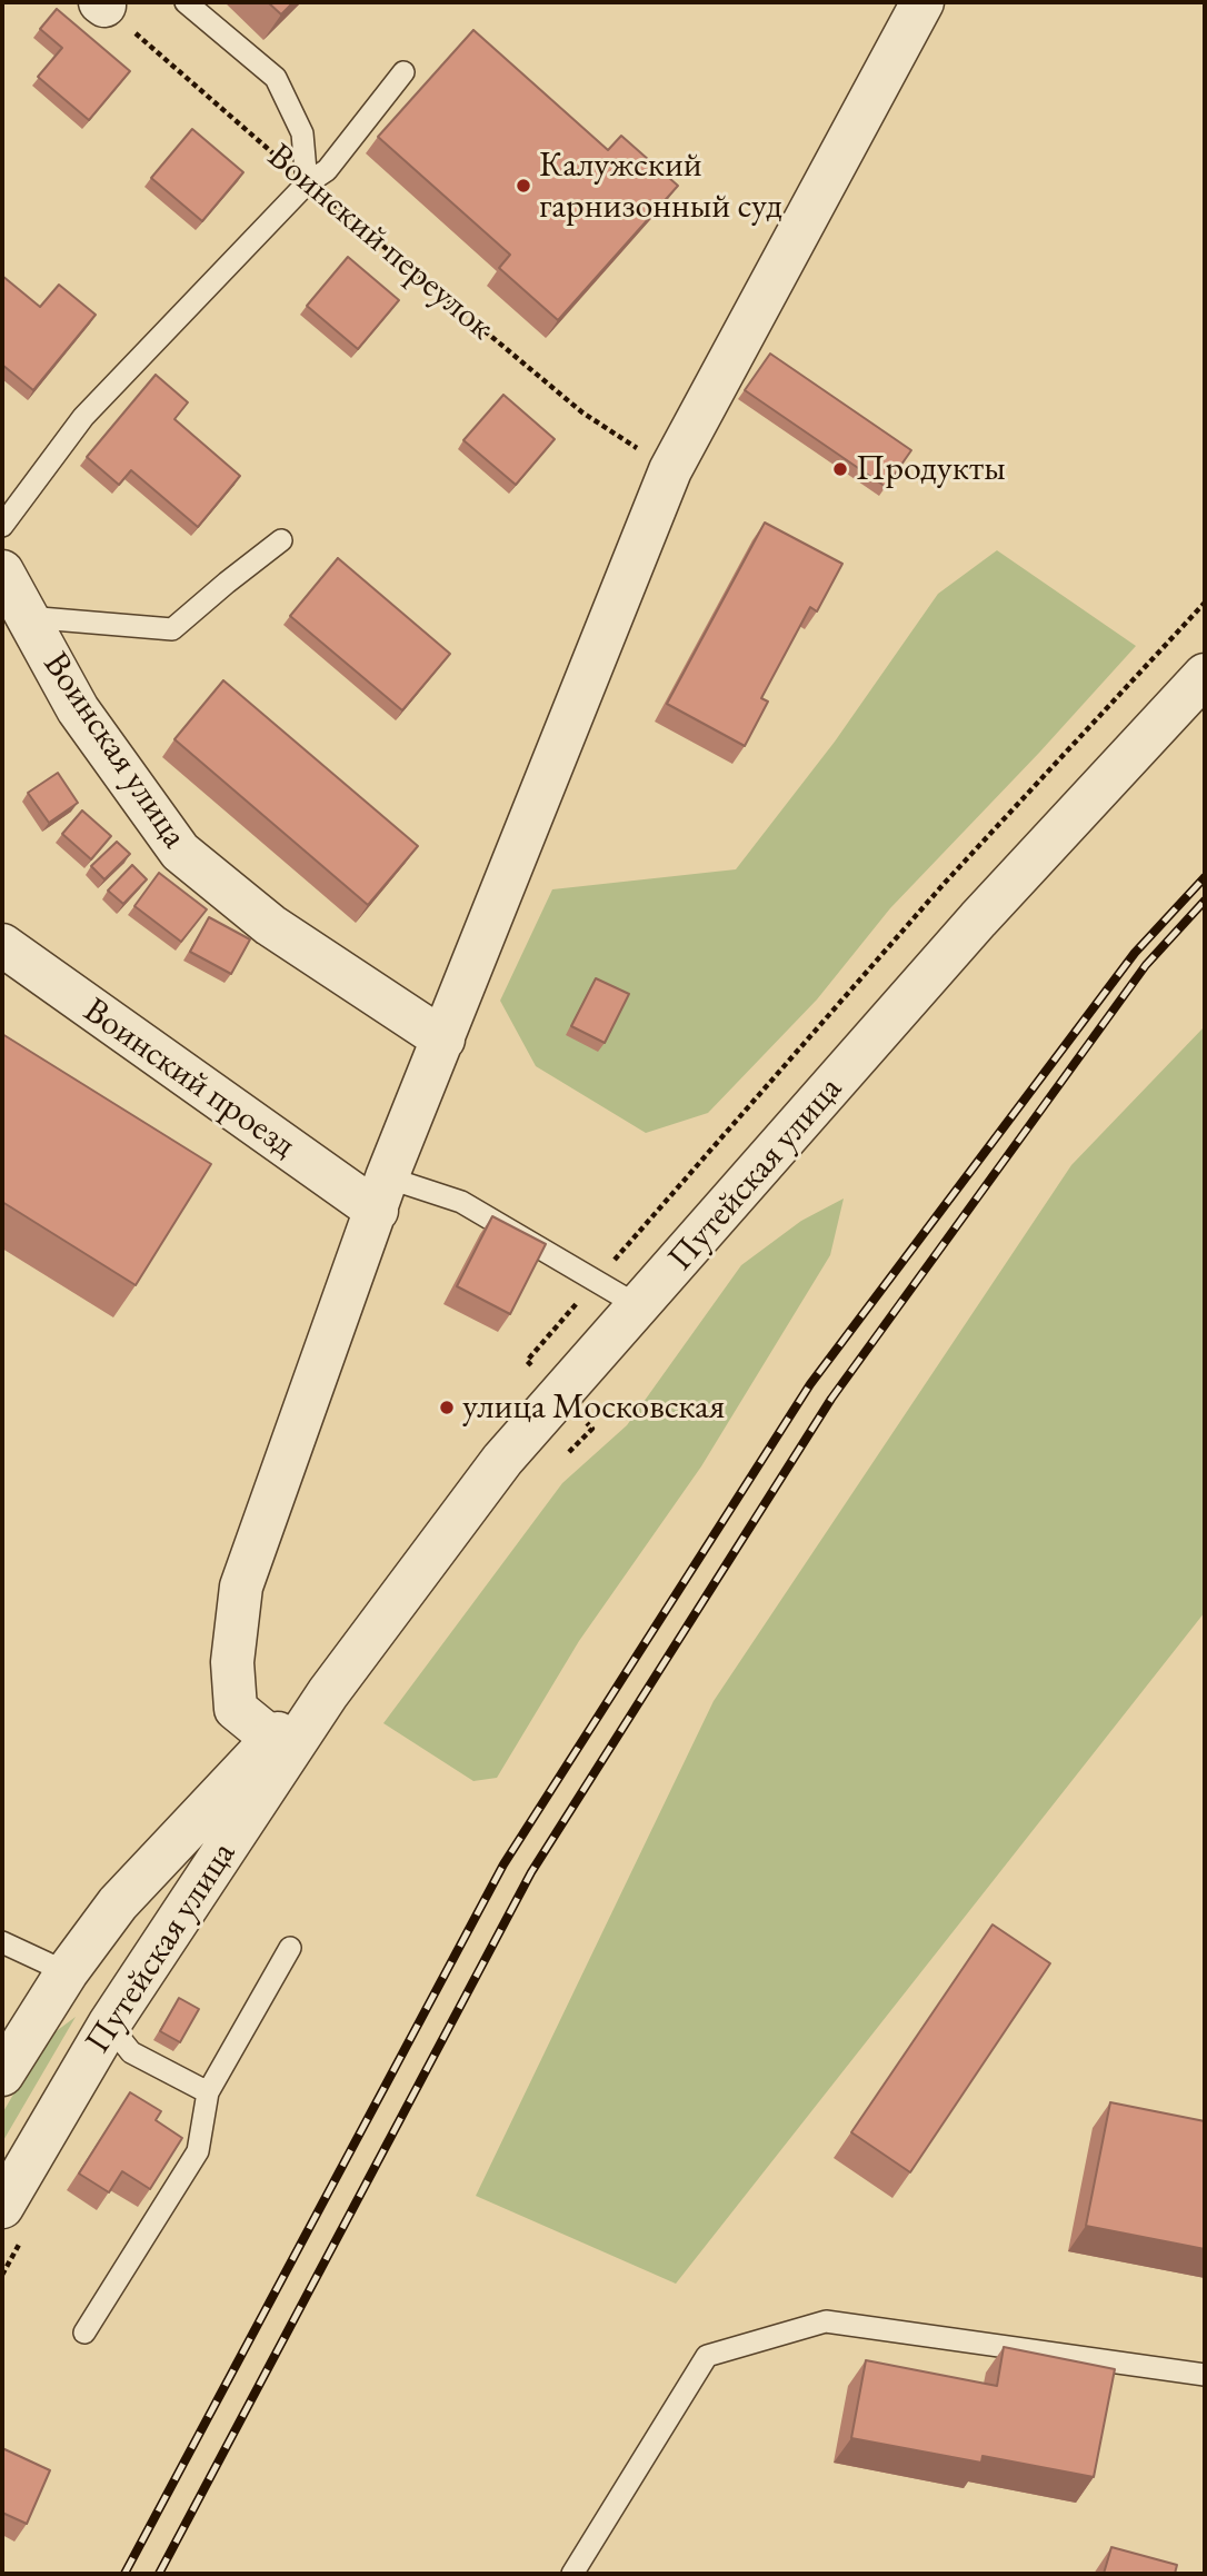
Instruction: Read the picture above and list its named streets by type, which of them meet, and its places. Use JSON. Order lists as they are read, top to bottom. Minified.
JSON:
{"streets":{"street":["Воинская улица","Воинский проезд","Путейская улица"],"path":["Воинский переулок"]},"places":["Калужский гарнизонный суд","Продукты","улица Московская"]}
